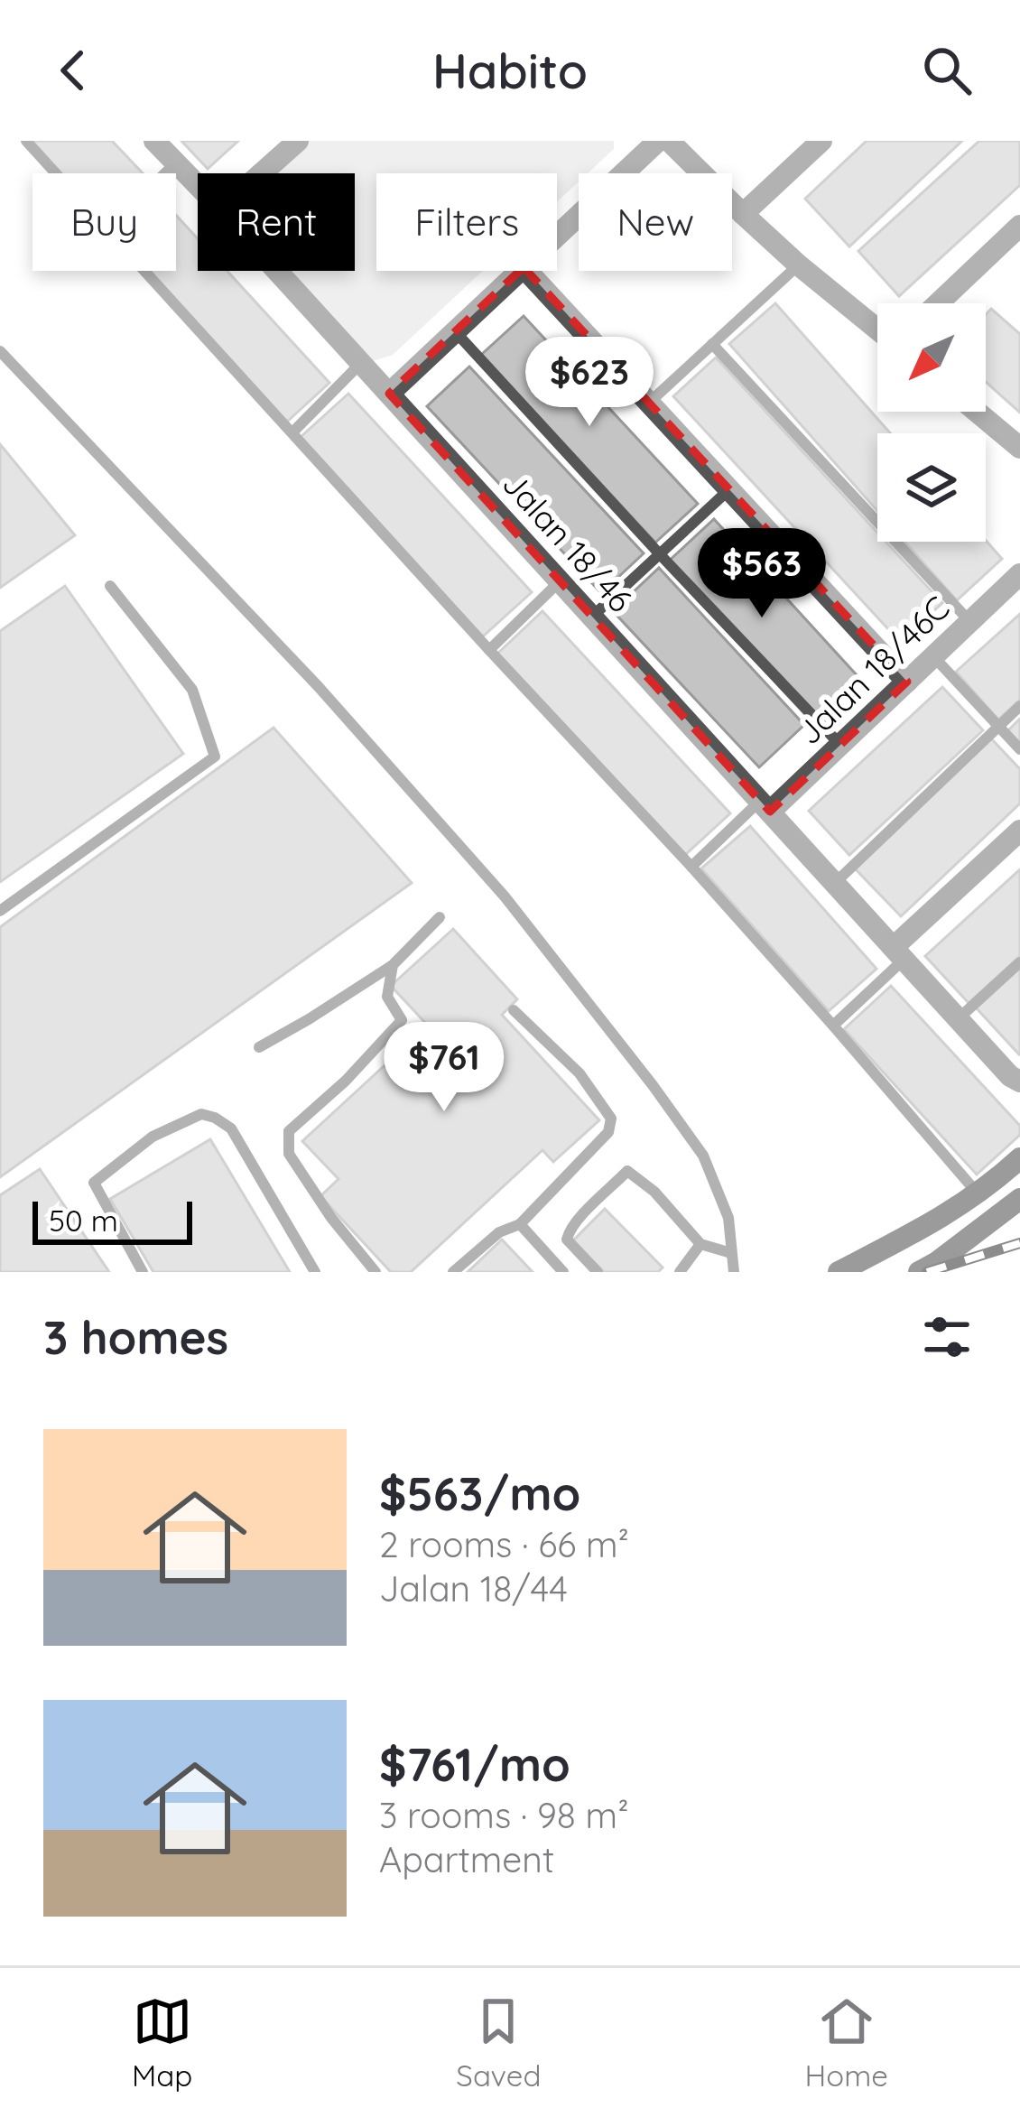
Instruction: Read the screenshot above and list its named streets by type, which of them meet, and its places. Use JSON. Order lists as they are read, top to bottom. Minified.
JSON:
{"streets":{"street":["Jalan 18/46","Jalan 18/46C"]},"crossings":[["Jalan 18/46","Jalan 18/46C"]],"scale_bar":"50 m","north":"bottom left","page":{"header":"Habito","chip":["Buy","Rent","Filters","New"],"price":["$623","$563","$761"],"scale":"50 m","heading":"3 homes","list":[{"name":"$563/mo","note":"2 rooms · 66 m² · Jalan 18/44"},{"name":"$761/mo","note":"3 rooms · 98 m² · Apartment"}],"tabs":["Map","Saved","Home"]}}
